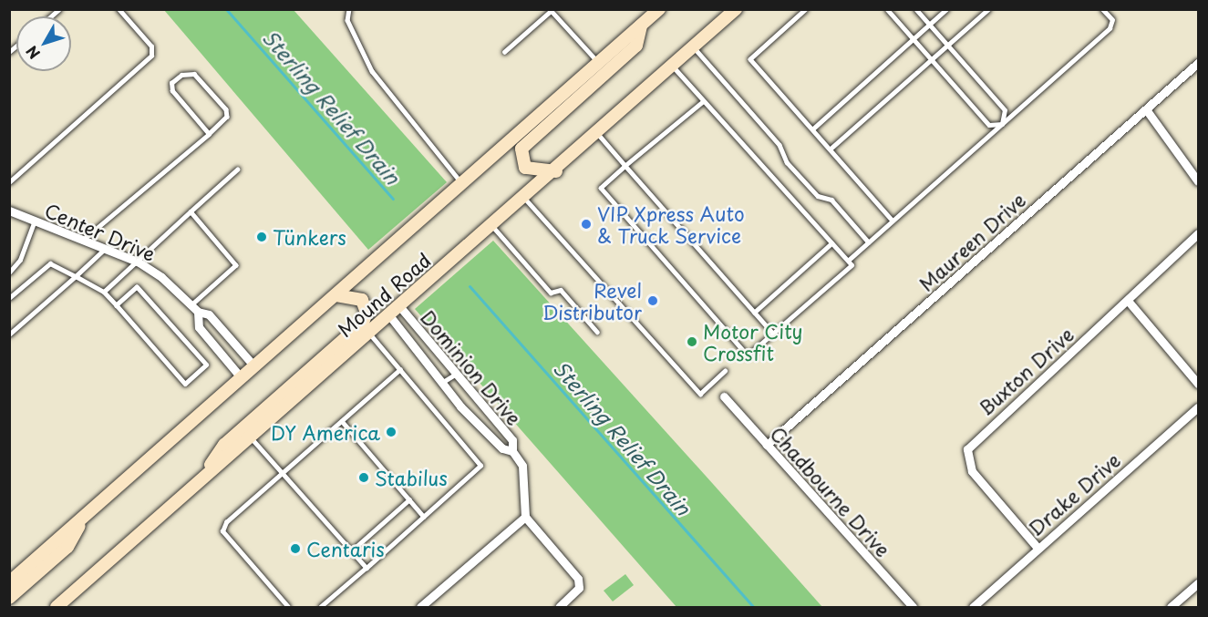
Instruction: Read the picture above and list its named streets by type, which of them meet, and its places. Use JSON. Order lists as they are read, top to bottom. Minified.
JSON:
{"streets":{"main road":["Mound Road"],"street":["Center Drive","Maureen Drive","Dominion Drive","Buxton Drive","Chadbourne Drive","Drake Drive"]},"crossings":[["Center Drive","Mound Road"],["Maureen Drive","Chadbourne Drive"],["Mound Road","Dominion Drive"],["Buxton Drive","Drake Drive"]],"water":["Sterling Relief Drain"],"places":["VIP Xpress Auto & Truck Service","Tünkers","Revel Distributor","Motor City Crossfit","DY America","Stabilus","Centaris"],"north":"bottom left"}
